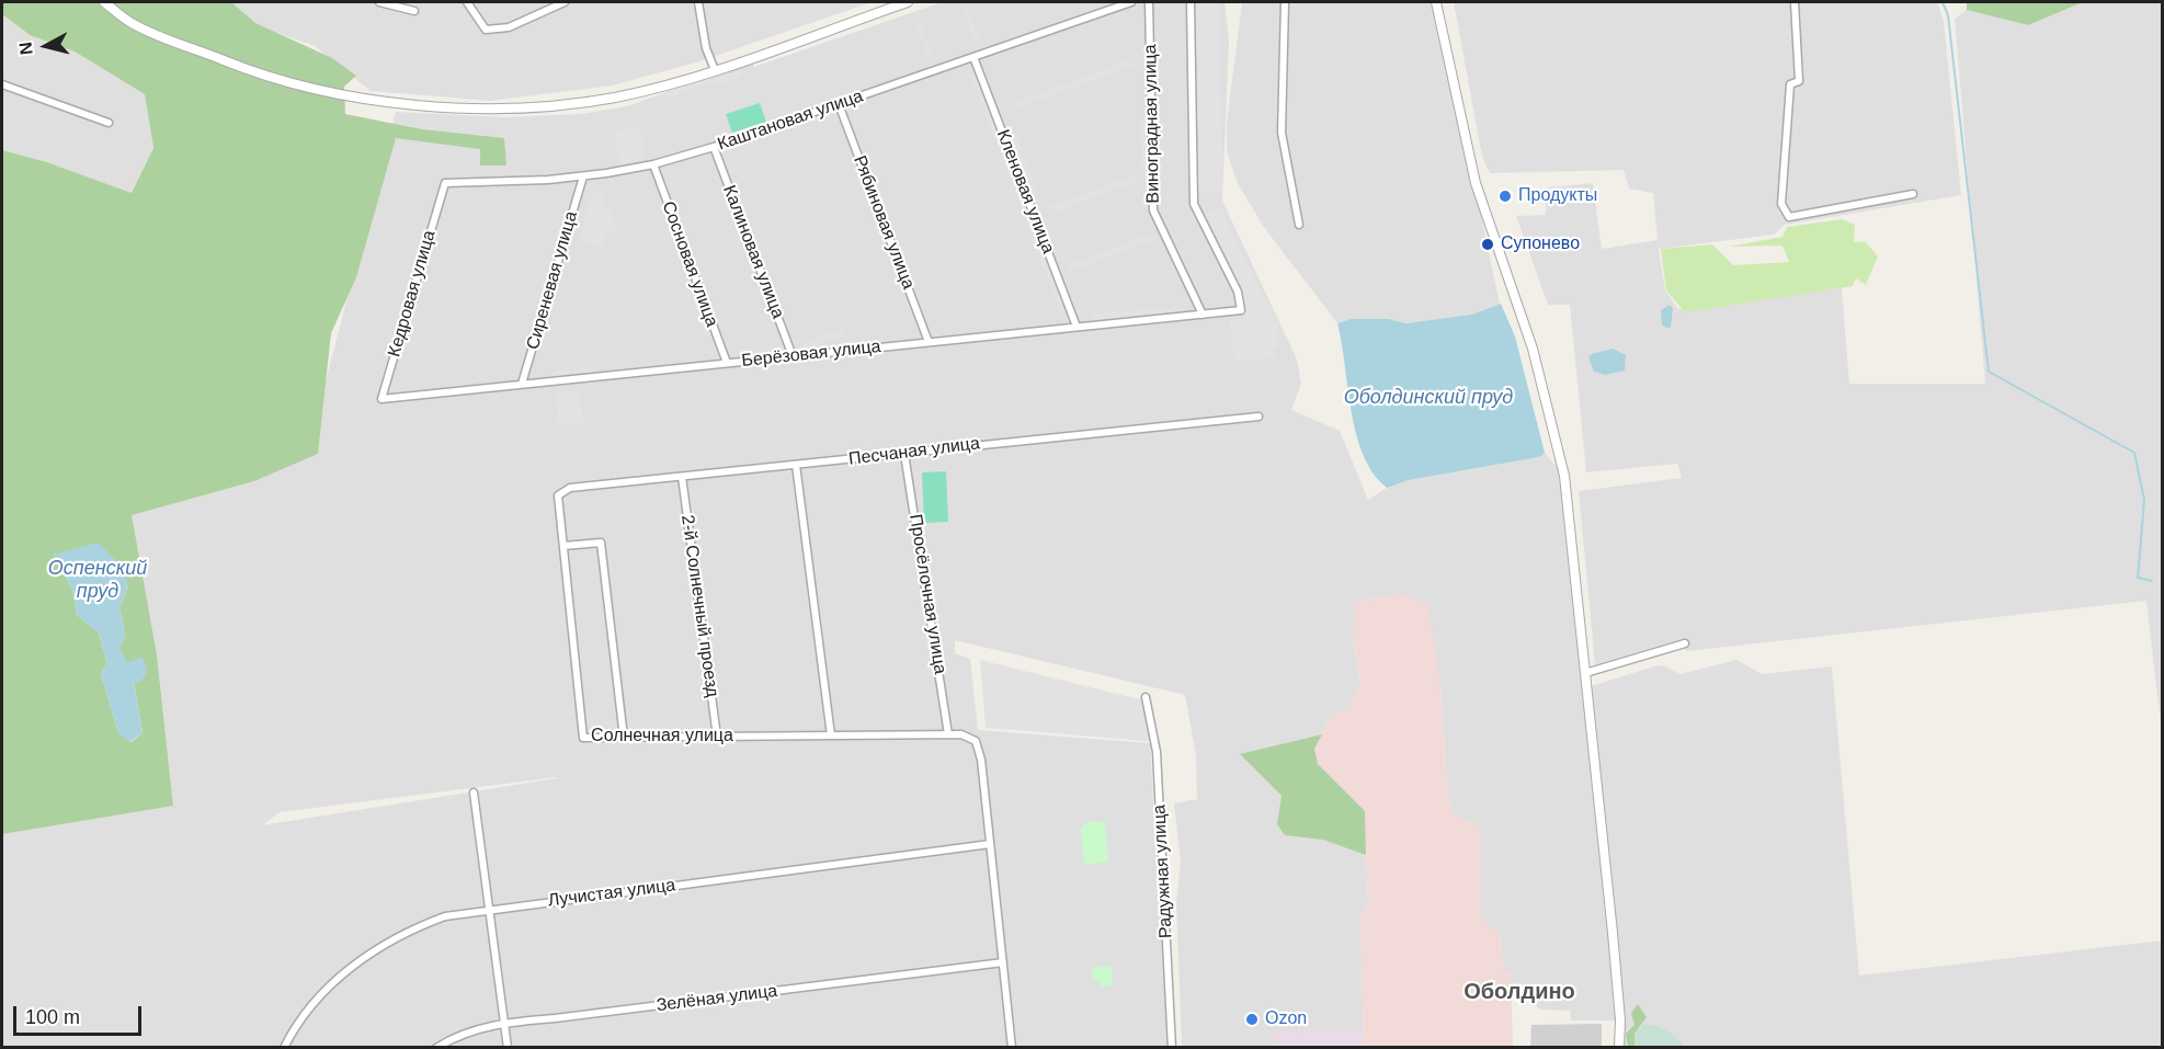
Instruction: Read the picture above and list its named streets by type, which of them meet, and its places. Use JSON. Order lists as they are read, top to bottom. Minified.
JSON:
{"streets":{"street":["Каштановая улица","Виноградная улица","Кленовая улица","Рябиновая улица","Калиновая улица","Сосновая улица","Сиреневая улица","Кедровая улица","Берёзовая улица","Песчаная улица","Просёлочная улица","2-й Солнечный проезд","Солнечная улица","Радужная улица","Лучистая улица","Зелёная улица"]},"crossings":[["Каштановая улица","Кленовая улица"],["Каштановая улица","Рябиновая улица"],["Каштановая улица","Калиновая улица"],["Каштановая улица","Сосновая улица"],["Каштановая улица","Сиреневая улица"],["Каштановая улица","Кедровая улица"],["Виноградная улица","Берёзовая улица"],["Кленовая улица","Берёзовая улица"],["Рябиновая улица","Берёзовая улица"],["Калиновая улица","Берёзовая улица"],["Сосновая улица","Берёзовая улица"],["Сиреневая улица","Берёзовая улица"],["Кедровая улица","Берёзовая улица"],["Песчаная улица","Просёлочная улица"],["Песчаная улица","2-й Солнечный проезд"],["Песчаная улица","Солнечная улица"],["Просёлочная улица","Солнечная улица"],["2-й Солнечный проезд","Солнечная улица"],["Солнечная улица","Лучистая улица"]],"districts":["Оболдино"],"water":["Оболдинский пруд","Оспенский пруд"],"places":["Продукты","Супонево","Ozon"],"scale_bar":"100 m","north":"left"}
